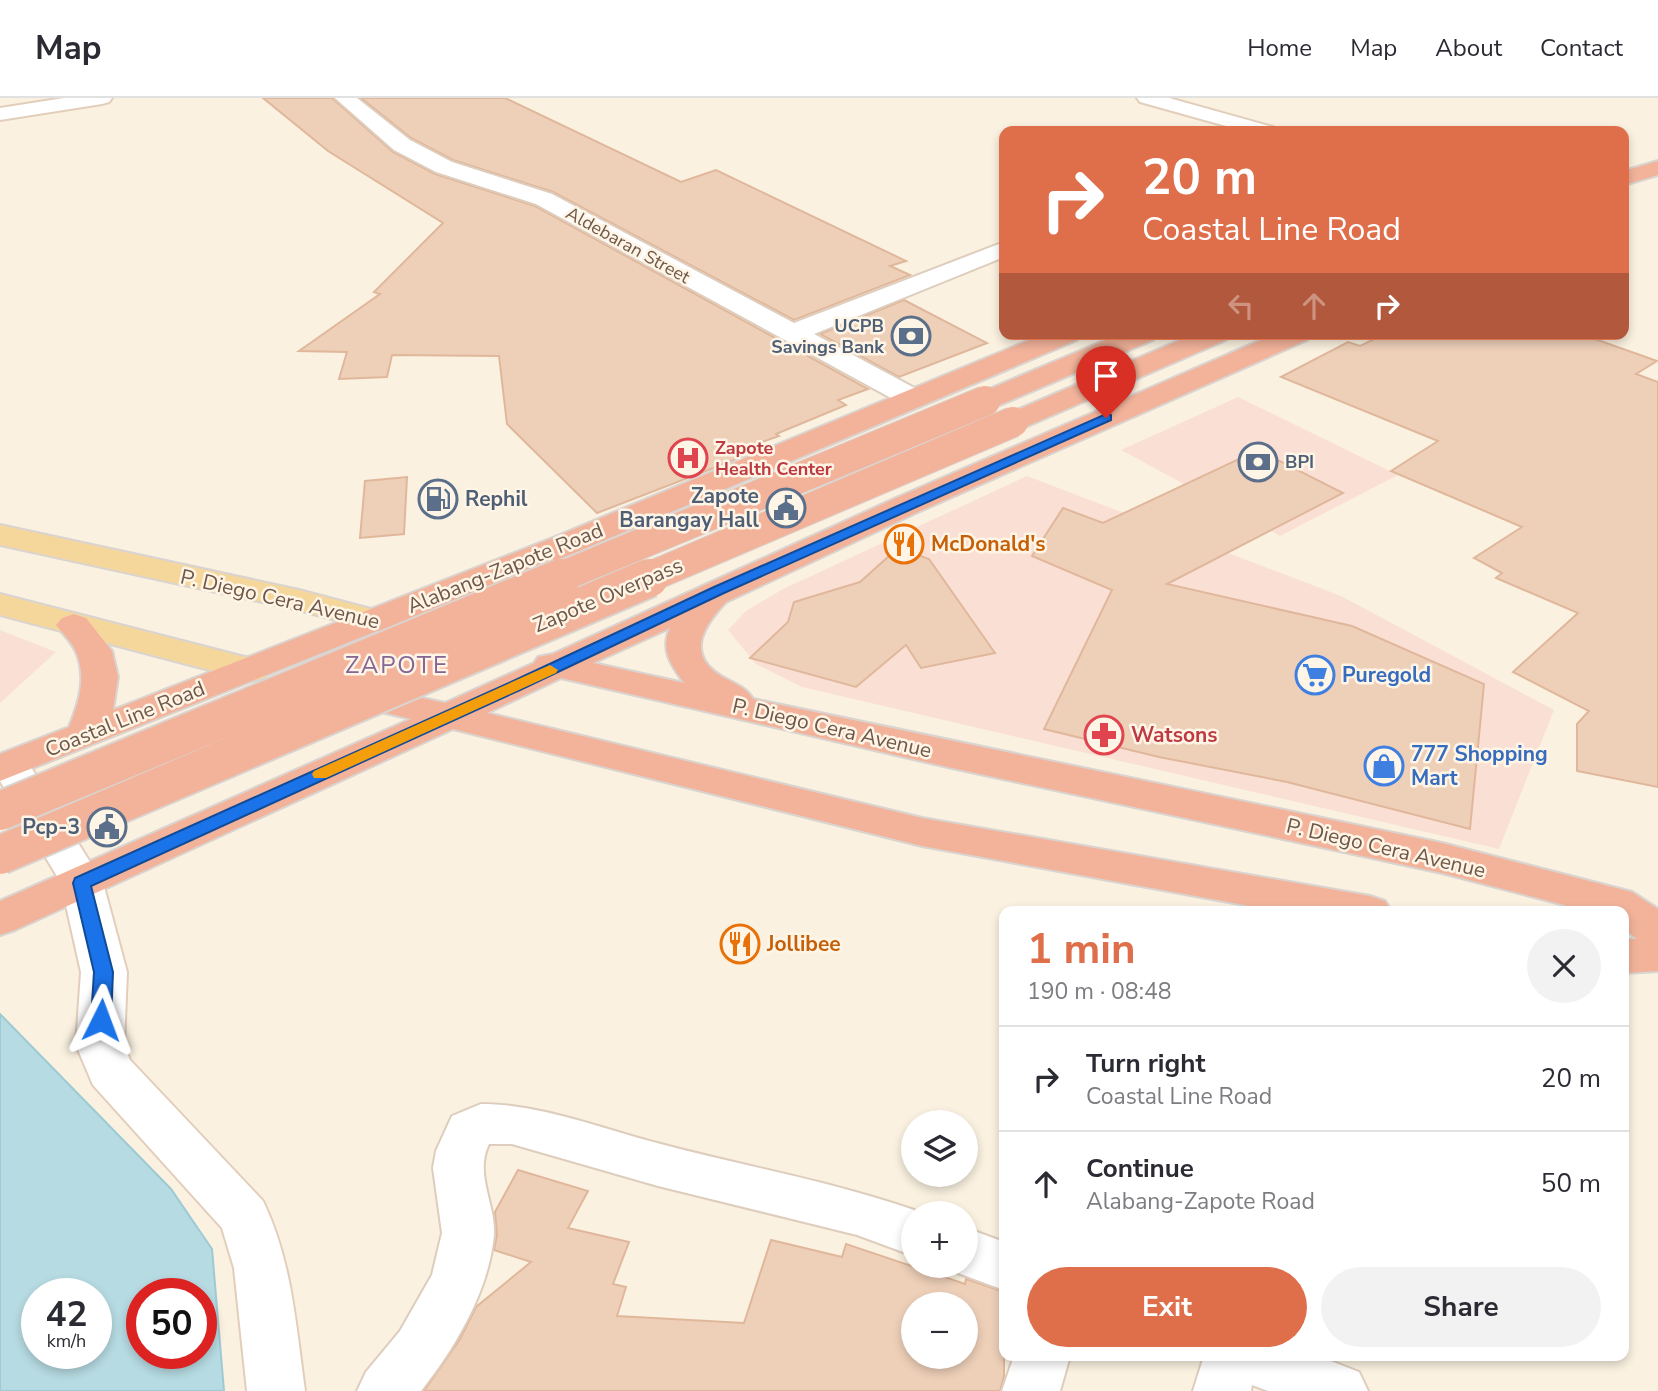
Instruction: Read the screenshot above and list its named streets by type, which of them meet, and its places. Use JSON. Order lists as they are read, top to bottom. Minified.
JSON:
{"streets":{"highway":["Alabang-Zapote Road","Zapote Overpass","P. Diego Cera Avenue","Coastal Line Road"],"street":["Aldebaran Street"]},"crossings":[["Aldebaran Street","Alabang-Zapote Road"],["Alabang-Zapote Road","P. Diego Cera Avenue"],["Alabang-Zapote Road","Coastal Line Road"]],"districts":["ZAPOTE"],"places":{"bank":["UCPB Savings Bank","BPI"],"hospital":["Zapote Health Center"],"fuel station":["Rephil"],"public building":["Zapote Barangay Hall","Pcp-3"],"restaurant":["McDonald's","Jollibee"],"supermarket":["Puregold"],"pharmacy":["Watsons"],"shop":["777 Shopping Mart"]},"page":{"header":"Map","nav":["Home","Map","About","Contact"],"turn":["20 m","Coastal Line Road"],"heading":["1 min","190 m · 08:48"],"list":[{"name":"Turn right","note":"Coastal Line Road","value":"20 m"},{"name":"Continue","note":"Alabang-Zapote Road","value":"50 m"}],"map_buttons":["+","−"],"buttons":["Exit","Share"],"speed":"42 km/h","limit":"50"}}
